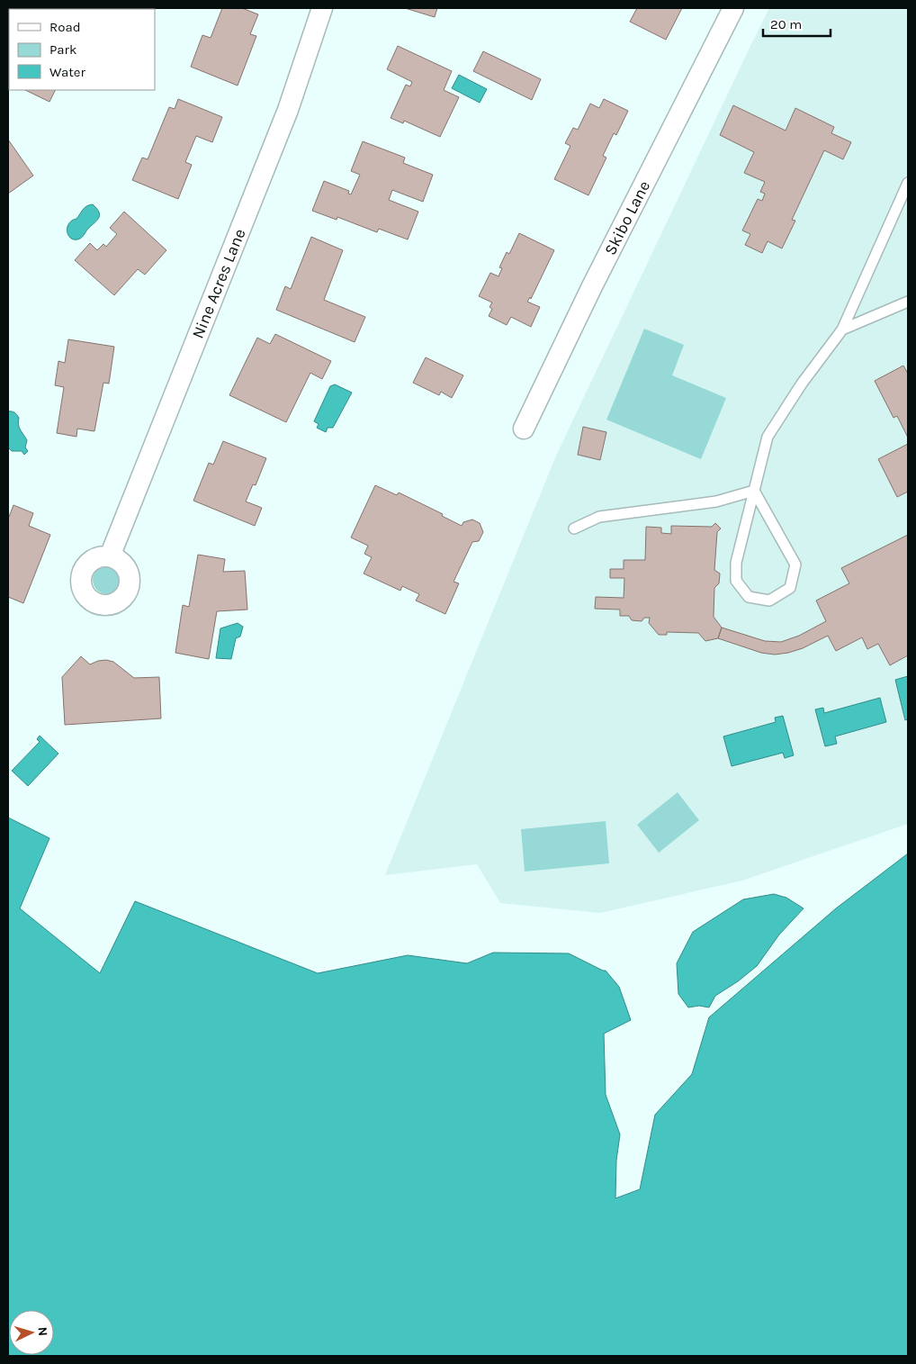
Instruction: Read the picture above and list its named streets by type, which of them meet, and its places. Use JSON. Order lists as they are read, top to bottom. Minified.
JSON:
{"streets":{"street":["Skibo Lane","Nine Acres Lane"]},"legend":["Road","Park","Water"],"scale_bar":"20 m","north":"right"}
